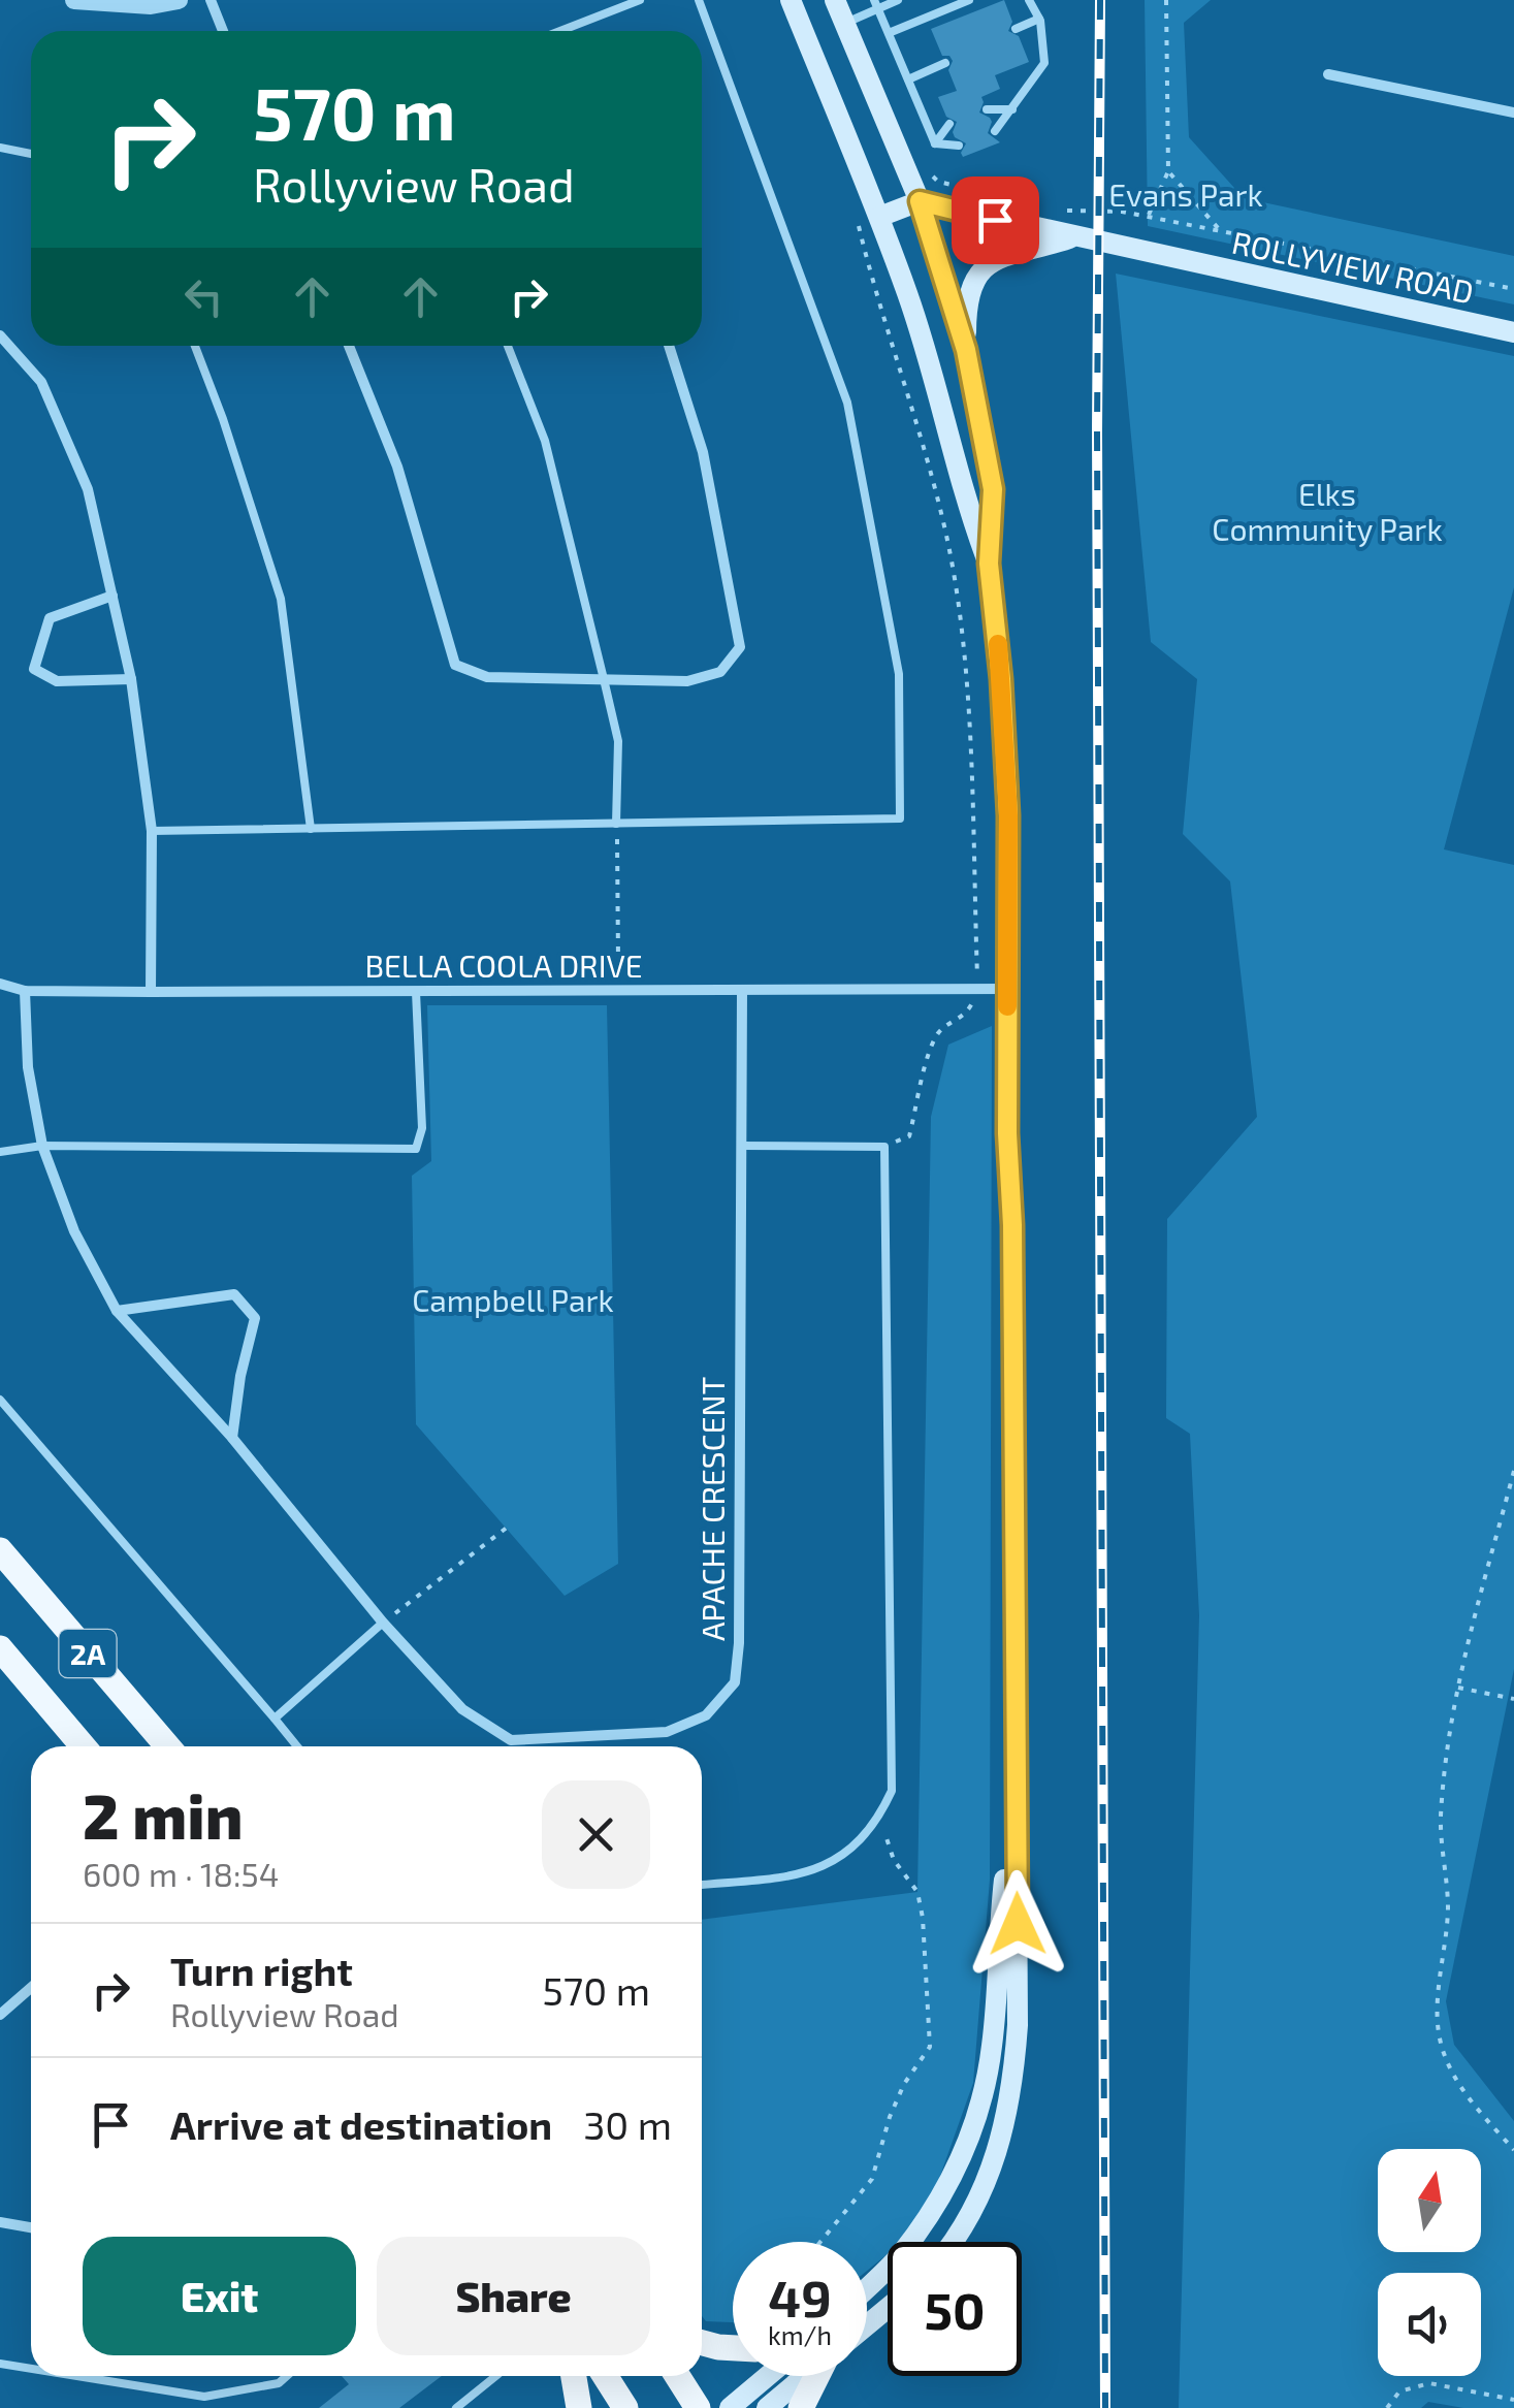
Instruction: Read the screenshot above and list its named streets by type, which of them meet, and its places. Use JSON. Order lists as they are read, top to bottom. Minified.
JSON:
{"streets":{"main road":["ROLLYVIEW ROAD","2A"],"street":["BELLA COOLA DRIVE","APACHE CRESCENT"]},"crossings":[["BELLA COOLA DRIVE","APACHE CRESCENT"]],"parks":["Evans Park","Elks Community Park","Campbell Park"],"north":"top","page":{"turn":["570 m","Rollyview Road"],"heading":["2 min","600 m · 18:54"],"list":[{"name":"Turn right","note":"Rollyview Road","value":"570 m"},{"name":"Arrive at destination","value":"30 m"}],"buttons":["Exit","Share"],"speed":"49 km/h","limit":"50"}}
